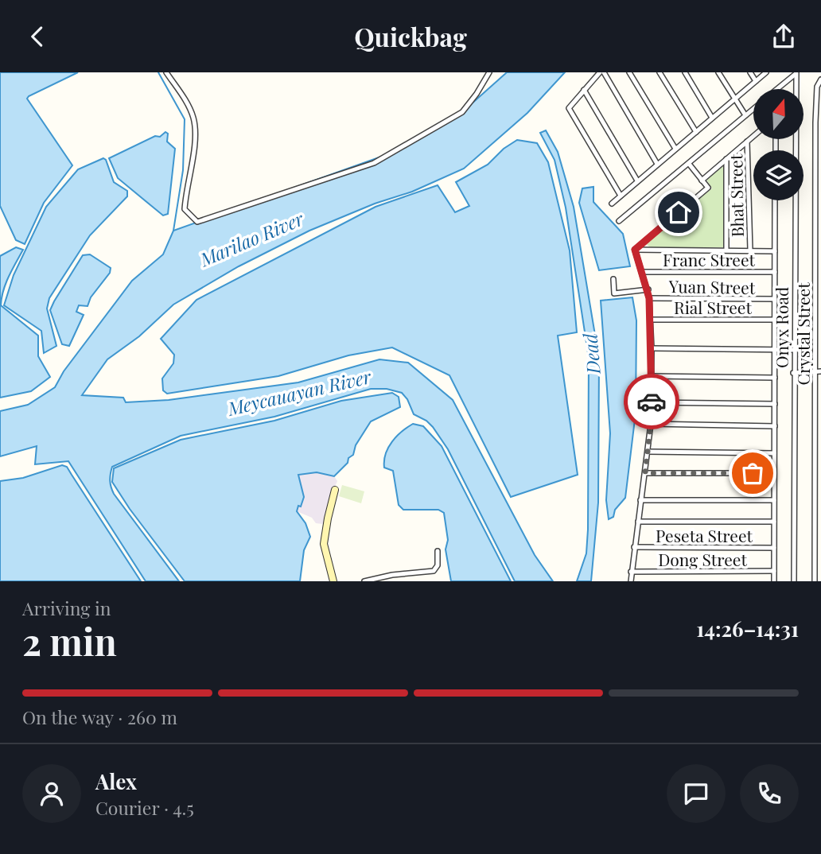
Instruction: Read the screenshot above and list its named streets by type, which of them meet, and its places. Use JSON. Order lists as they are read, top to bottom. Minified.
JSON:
{"streets":{"street":["Bhat Street","Franc Street","Yuan Street","Rial Street","Onyx Road","Crystal Street","Peseta Street","Dong Street"]},"water":["Marilao River","Dead","Meycauayan River"],"north":"top","page":{"header":"Quickbag","heading":["2 min","Arriving in","14:26–14:31"],"panel":["Alex","Courier · 4.5"],"bar":"On the way · 260 m"}}
